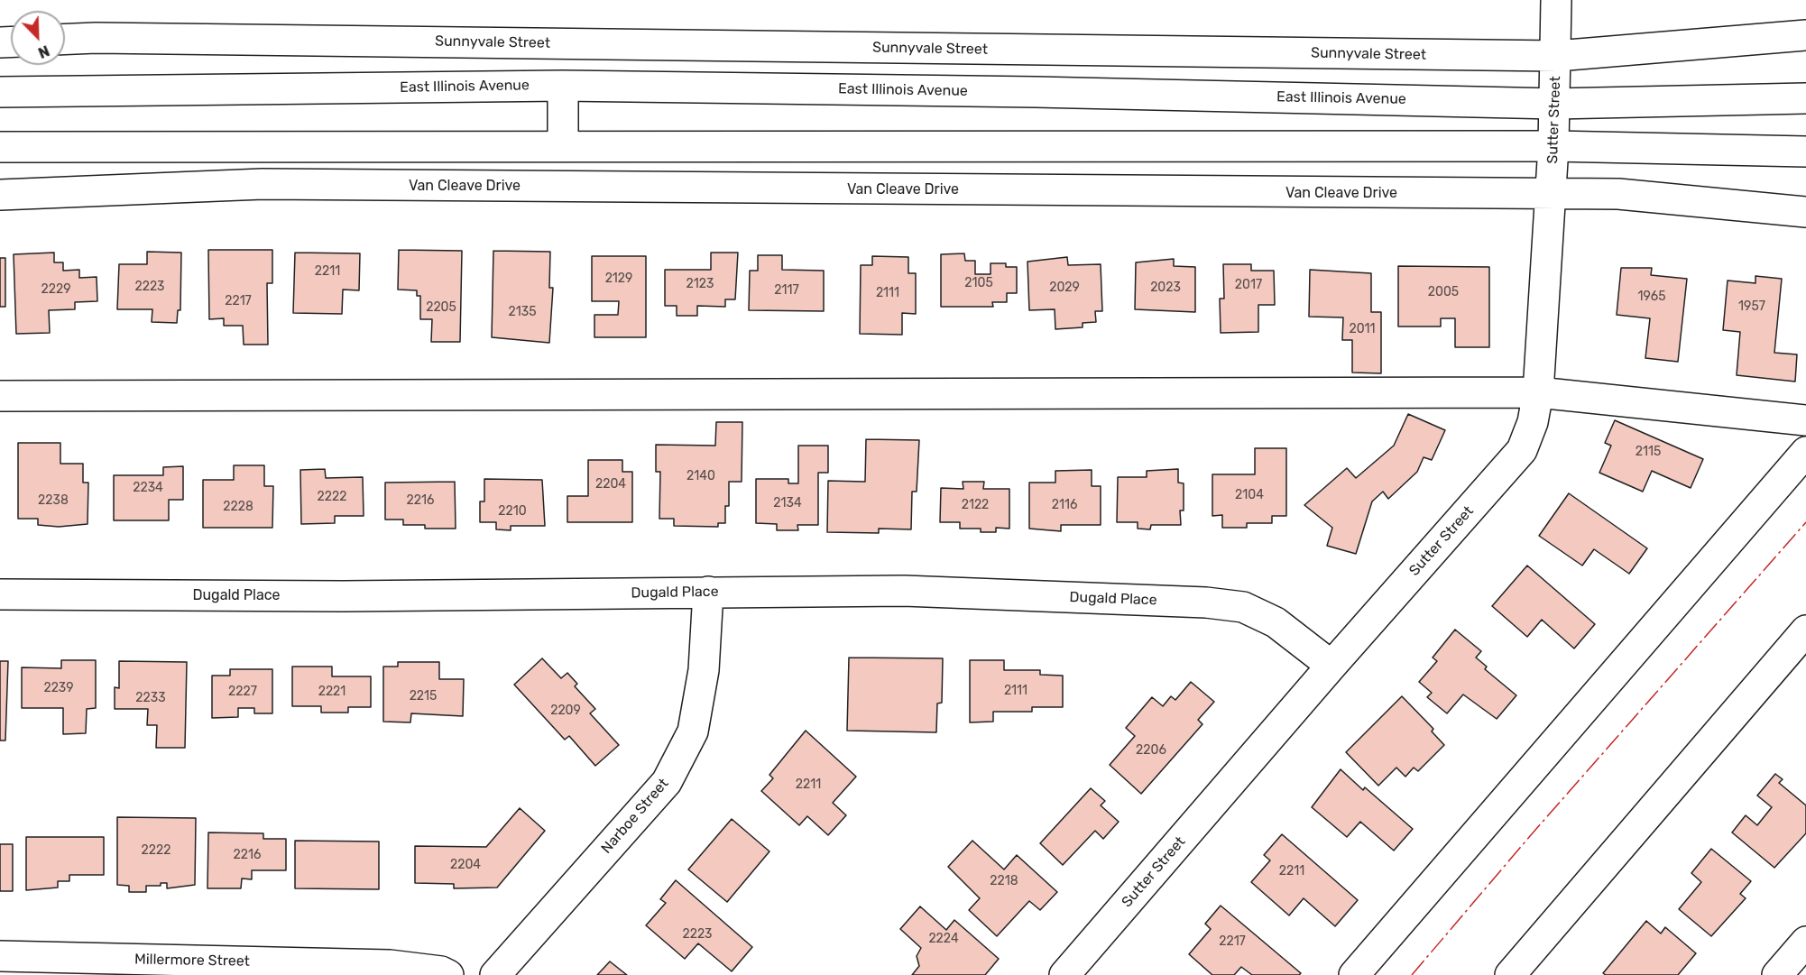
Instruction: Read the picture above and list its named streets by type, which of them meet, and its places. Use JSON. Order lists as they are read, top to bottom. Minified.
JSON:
{"streets":{"street":["Sunnyvale Street","East Illinois Avenue","Sutter Street","Van Cleave Drive","Dugald Place","Narboe Street","Millermore Street"]},"crossings":[["Sunnyvale Street","Sutter Street"],["East Illinois Avenue","Sutter Street"],["Sutter Street","Van Cleave Drive"],["Sutter Street","Dugald Place"],["Dugald Place","Narboe Street"]],"house_numbers":["2211","2129","2105","2123","2017","2223","2029","2023","2229","2117","2005","2111","1965","2217","1957","2205","2135","2011","2115","2140","2204","2234","2104","2222","2238","2216","2134","2122","2116","2228","2210","2239","2111","2227","2221","2215","2233","2209","2206","2211","2222","2216","2204","2211","2218","2223","2224","2217"],"north":"bottom right"}
